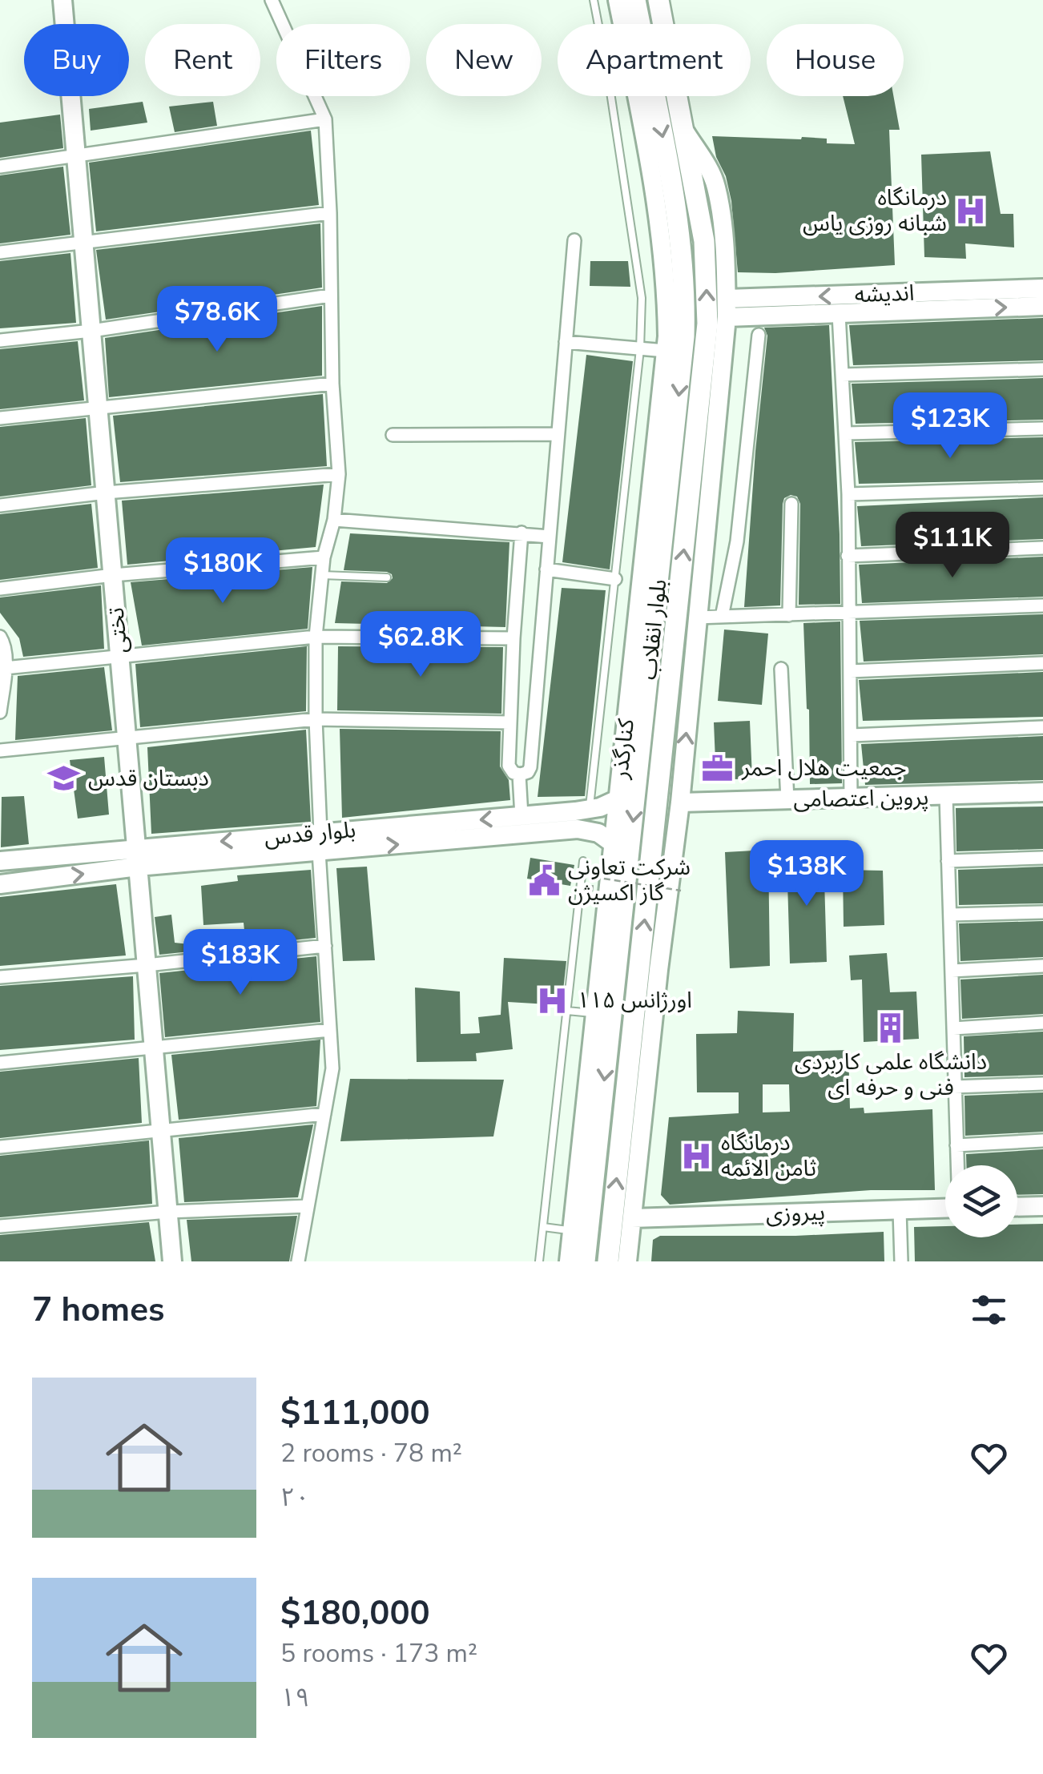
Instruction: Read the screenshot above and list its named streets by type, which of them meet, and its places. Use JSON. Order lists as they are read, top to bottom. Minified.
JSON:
{"streets":{"main road":["اندیشه","بلوار انقلاب","تختی","کنارگذر","پروین اعتصامی","بلوار قدس","پیروزی"]},"crossings":[["بلوار انقلاب","کنارگذر"],["تختی","بلوار قدس"],["کنارگذر","بلوار قدس"]],"places":{"hospital":["درمانگاه شبانه روزی یاس","اورژانس ۱۱۵","درمانگاه ثامن الائمه"],"office":["جمعیت هلال احمر"],"school or university":["دبستان قدس"],"public building":["شرکت تعاونی گاز اکسیژن"],"building":["دانشگاه علمی کاربردی فنی و حرفه ای"]},"page":{"chip":["Buy","Rent","Filters","New","Apartment","House"],"price":["$78.6K","$123K","$111K","$180K","$62.8K","$138K","$183K"],"heading":"7 homes","list":[{"name":"$111,000","note":"2 rooms · 78 m² · ۲۰"},{"name":"$180,000","note":"5 rooms · 173 m² · ۱۹"}]}}
